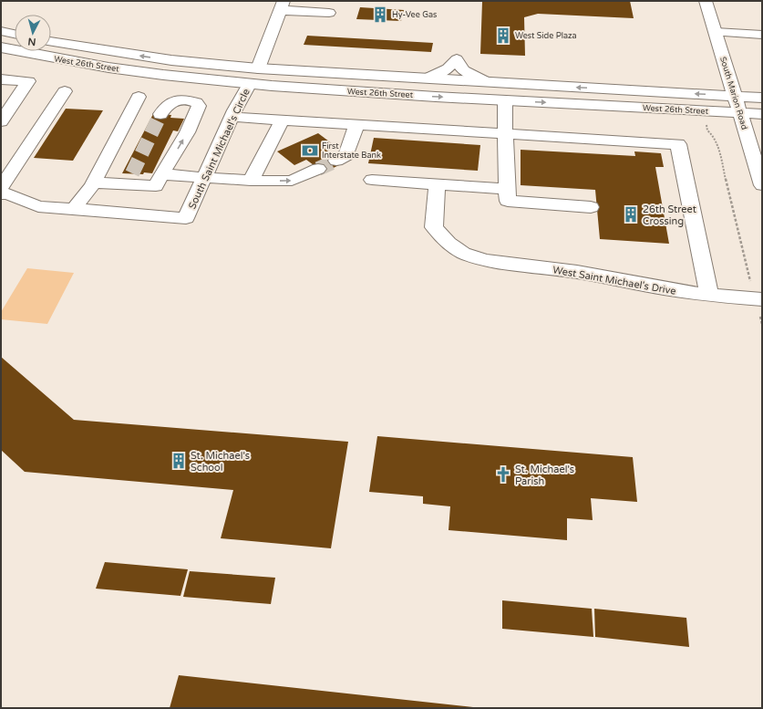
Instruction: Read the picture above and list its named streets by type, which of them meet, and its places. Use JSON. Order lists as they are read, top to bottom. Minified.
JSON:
{"streets":{"main road":["West 26th Street","South Marion Road","South Saint Michael's Circle","West Saint Michael's Drive"]},"crossings":[["West 26th Street","South Marion Road"],["West 26th Street","South Saint Michael's Circle"]],"places":{"building":["Hy-Vee Gas","West Side Plaza","26th Street Crossing","St. Michael's School"],"bank":["First Interstate Bank"],"church":["St. Michael's Parish"]},"north":"bottom"}
